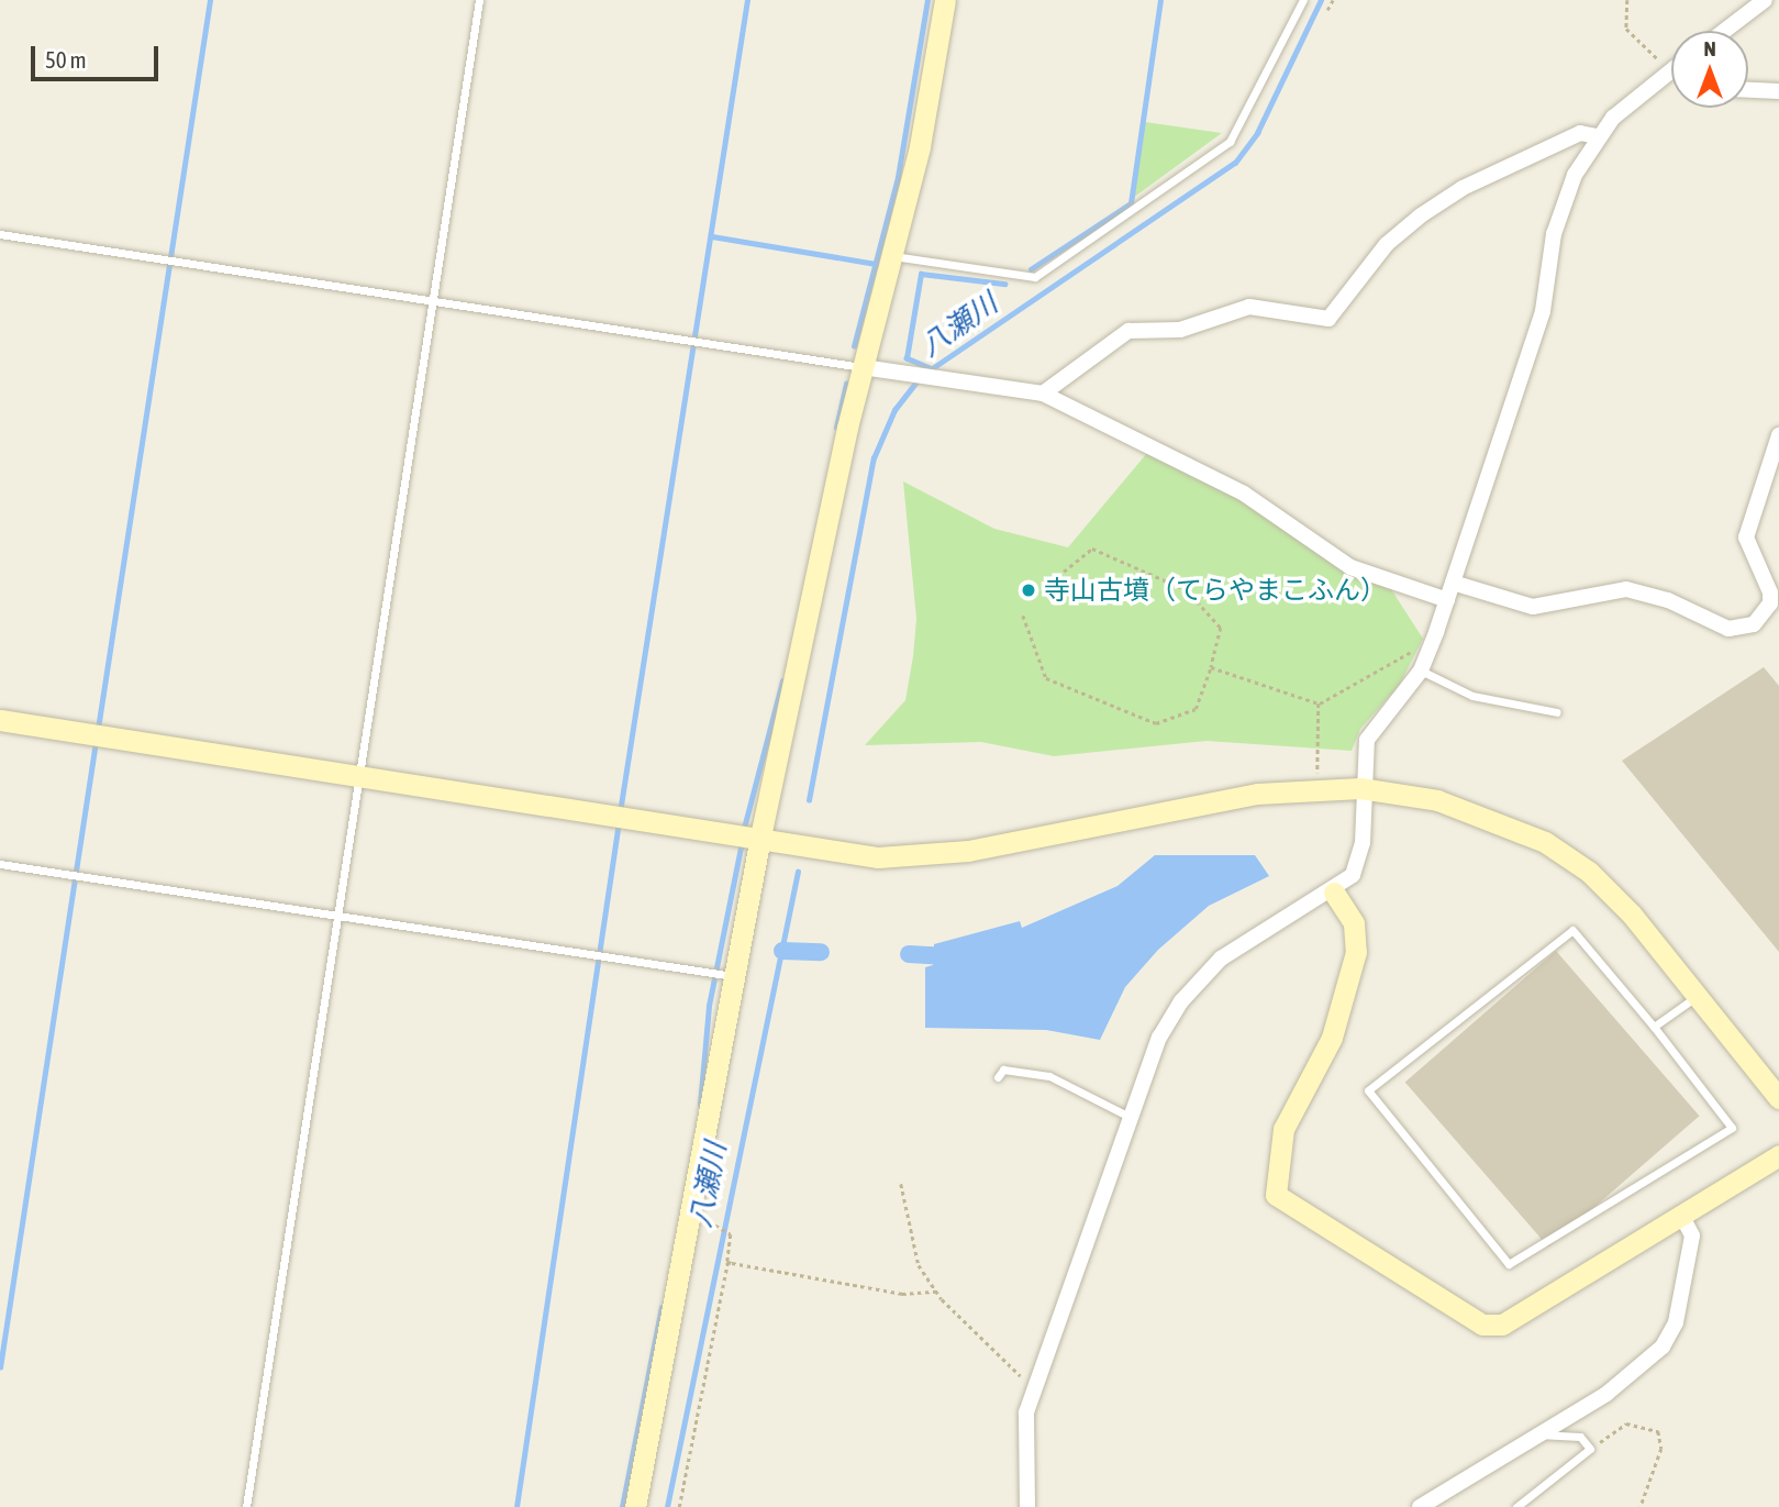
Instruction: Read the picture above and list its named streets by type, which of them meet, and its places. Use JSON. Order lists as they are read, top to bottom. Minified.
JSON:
{"water":["八瀬川"],"places":["寺山古墳（てらやまこふん）"],"scale_bar":"50 m","north":"top"}
